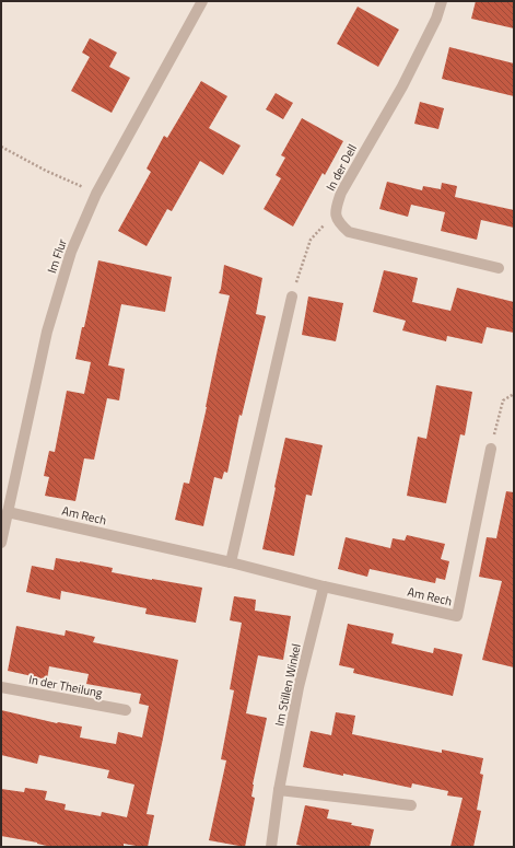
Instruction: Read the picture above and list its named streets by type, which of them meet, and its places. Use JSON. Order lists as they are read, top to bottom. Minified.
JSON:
{"streets":{"street":["In der Dell","Im Flur","Am Rech","Im Stillen Winkel","In der Theilung"]},"crossings":[["Im Flur","Am Rech"],["Am Rech","Im Stillen Winkel"]]}
